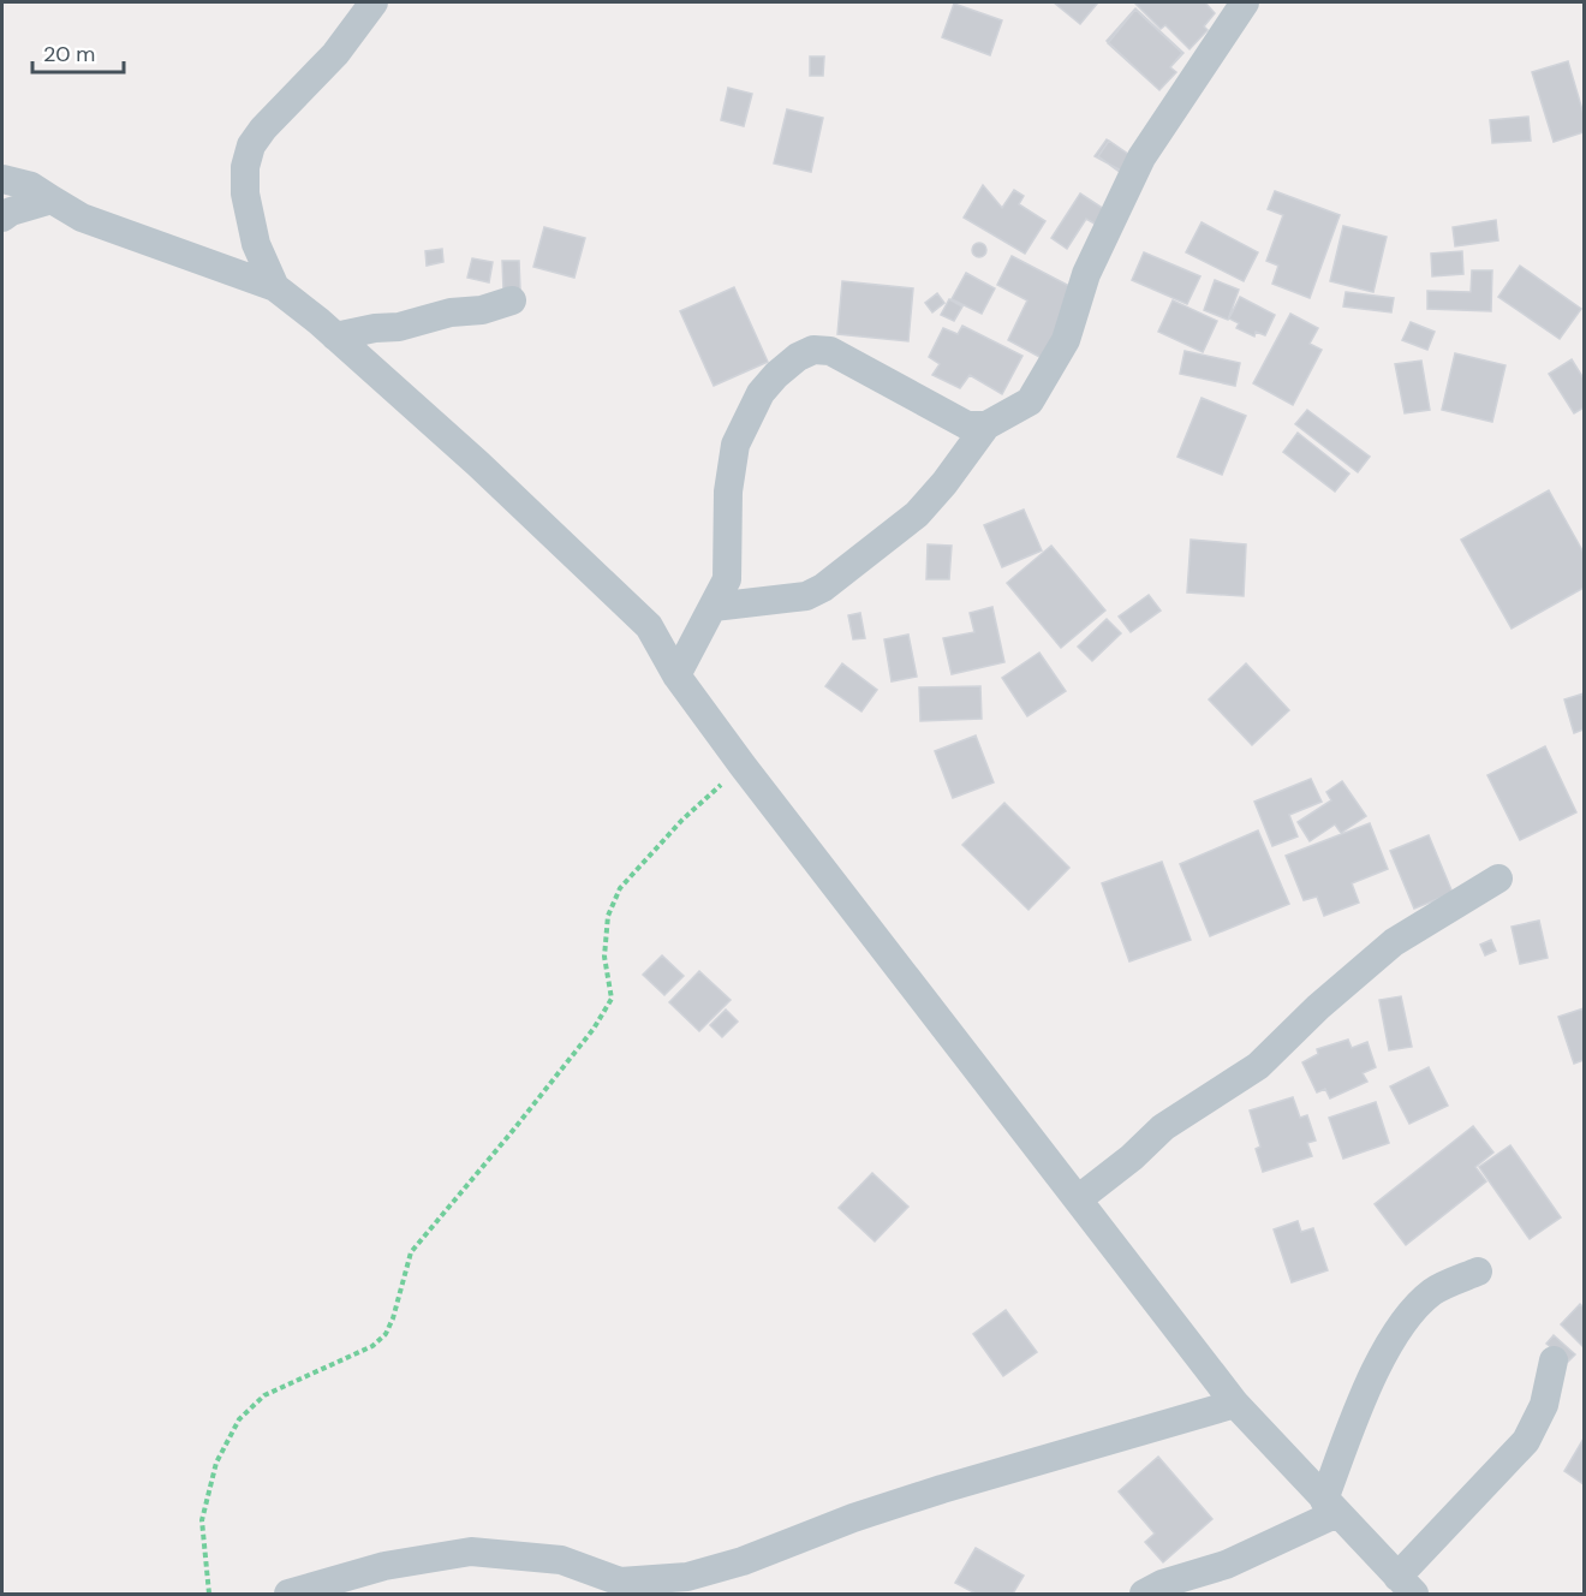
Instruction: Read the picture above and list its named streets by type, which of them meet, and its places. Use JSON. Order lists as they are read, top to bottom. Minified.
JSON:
{"scale_bar":"20 m"}
